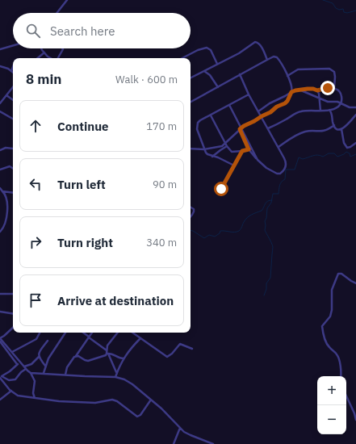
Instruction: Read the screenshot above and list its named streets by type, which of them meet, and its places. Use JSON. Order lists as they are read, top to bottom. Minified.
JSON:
{"page":{"search":"Search here","heading":["8 min","Walk · 600 m"],"list":[["Continue","170 m"],["Turn left","90 m"],["Turn right","340 m"],"Arrive at destination"],"map_buttons":["+","−"]}}
